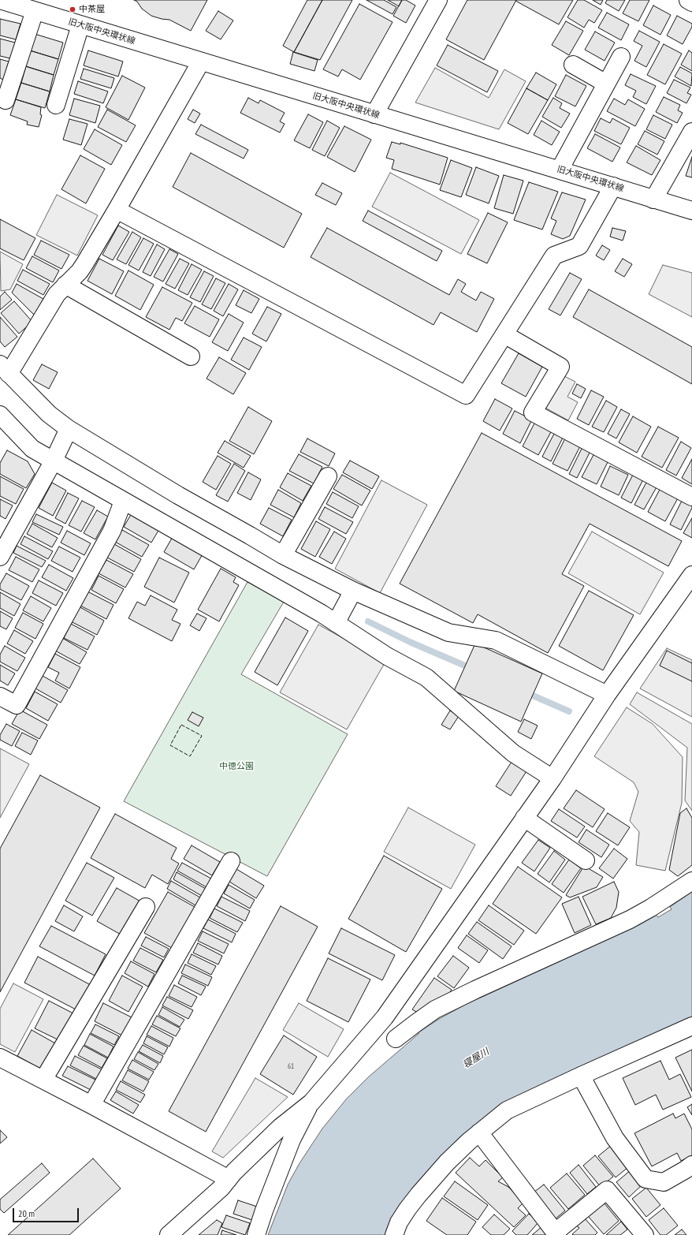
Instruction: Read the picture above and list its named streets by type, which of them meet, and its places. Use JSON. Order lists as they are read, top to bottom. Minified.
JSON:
{"streets":{"street":["旧大阪中央環状線"]},"water":["寝屋川"],"parks":["中徳公園"],"places":["中茶屋"],"house_numbers":["61"],"scale_bar":"20 m"}
